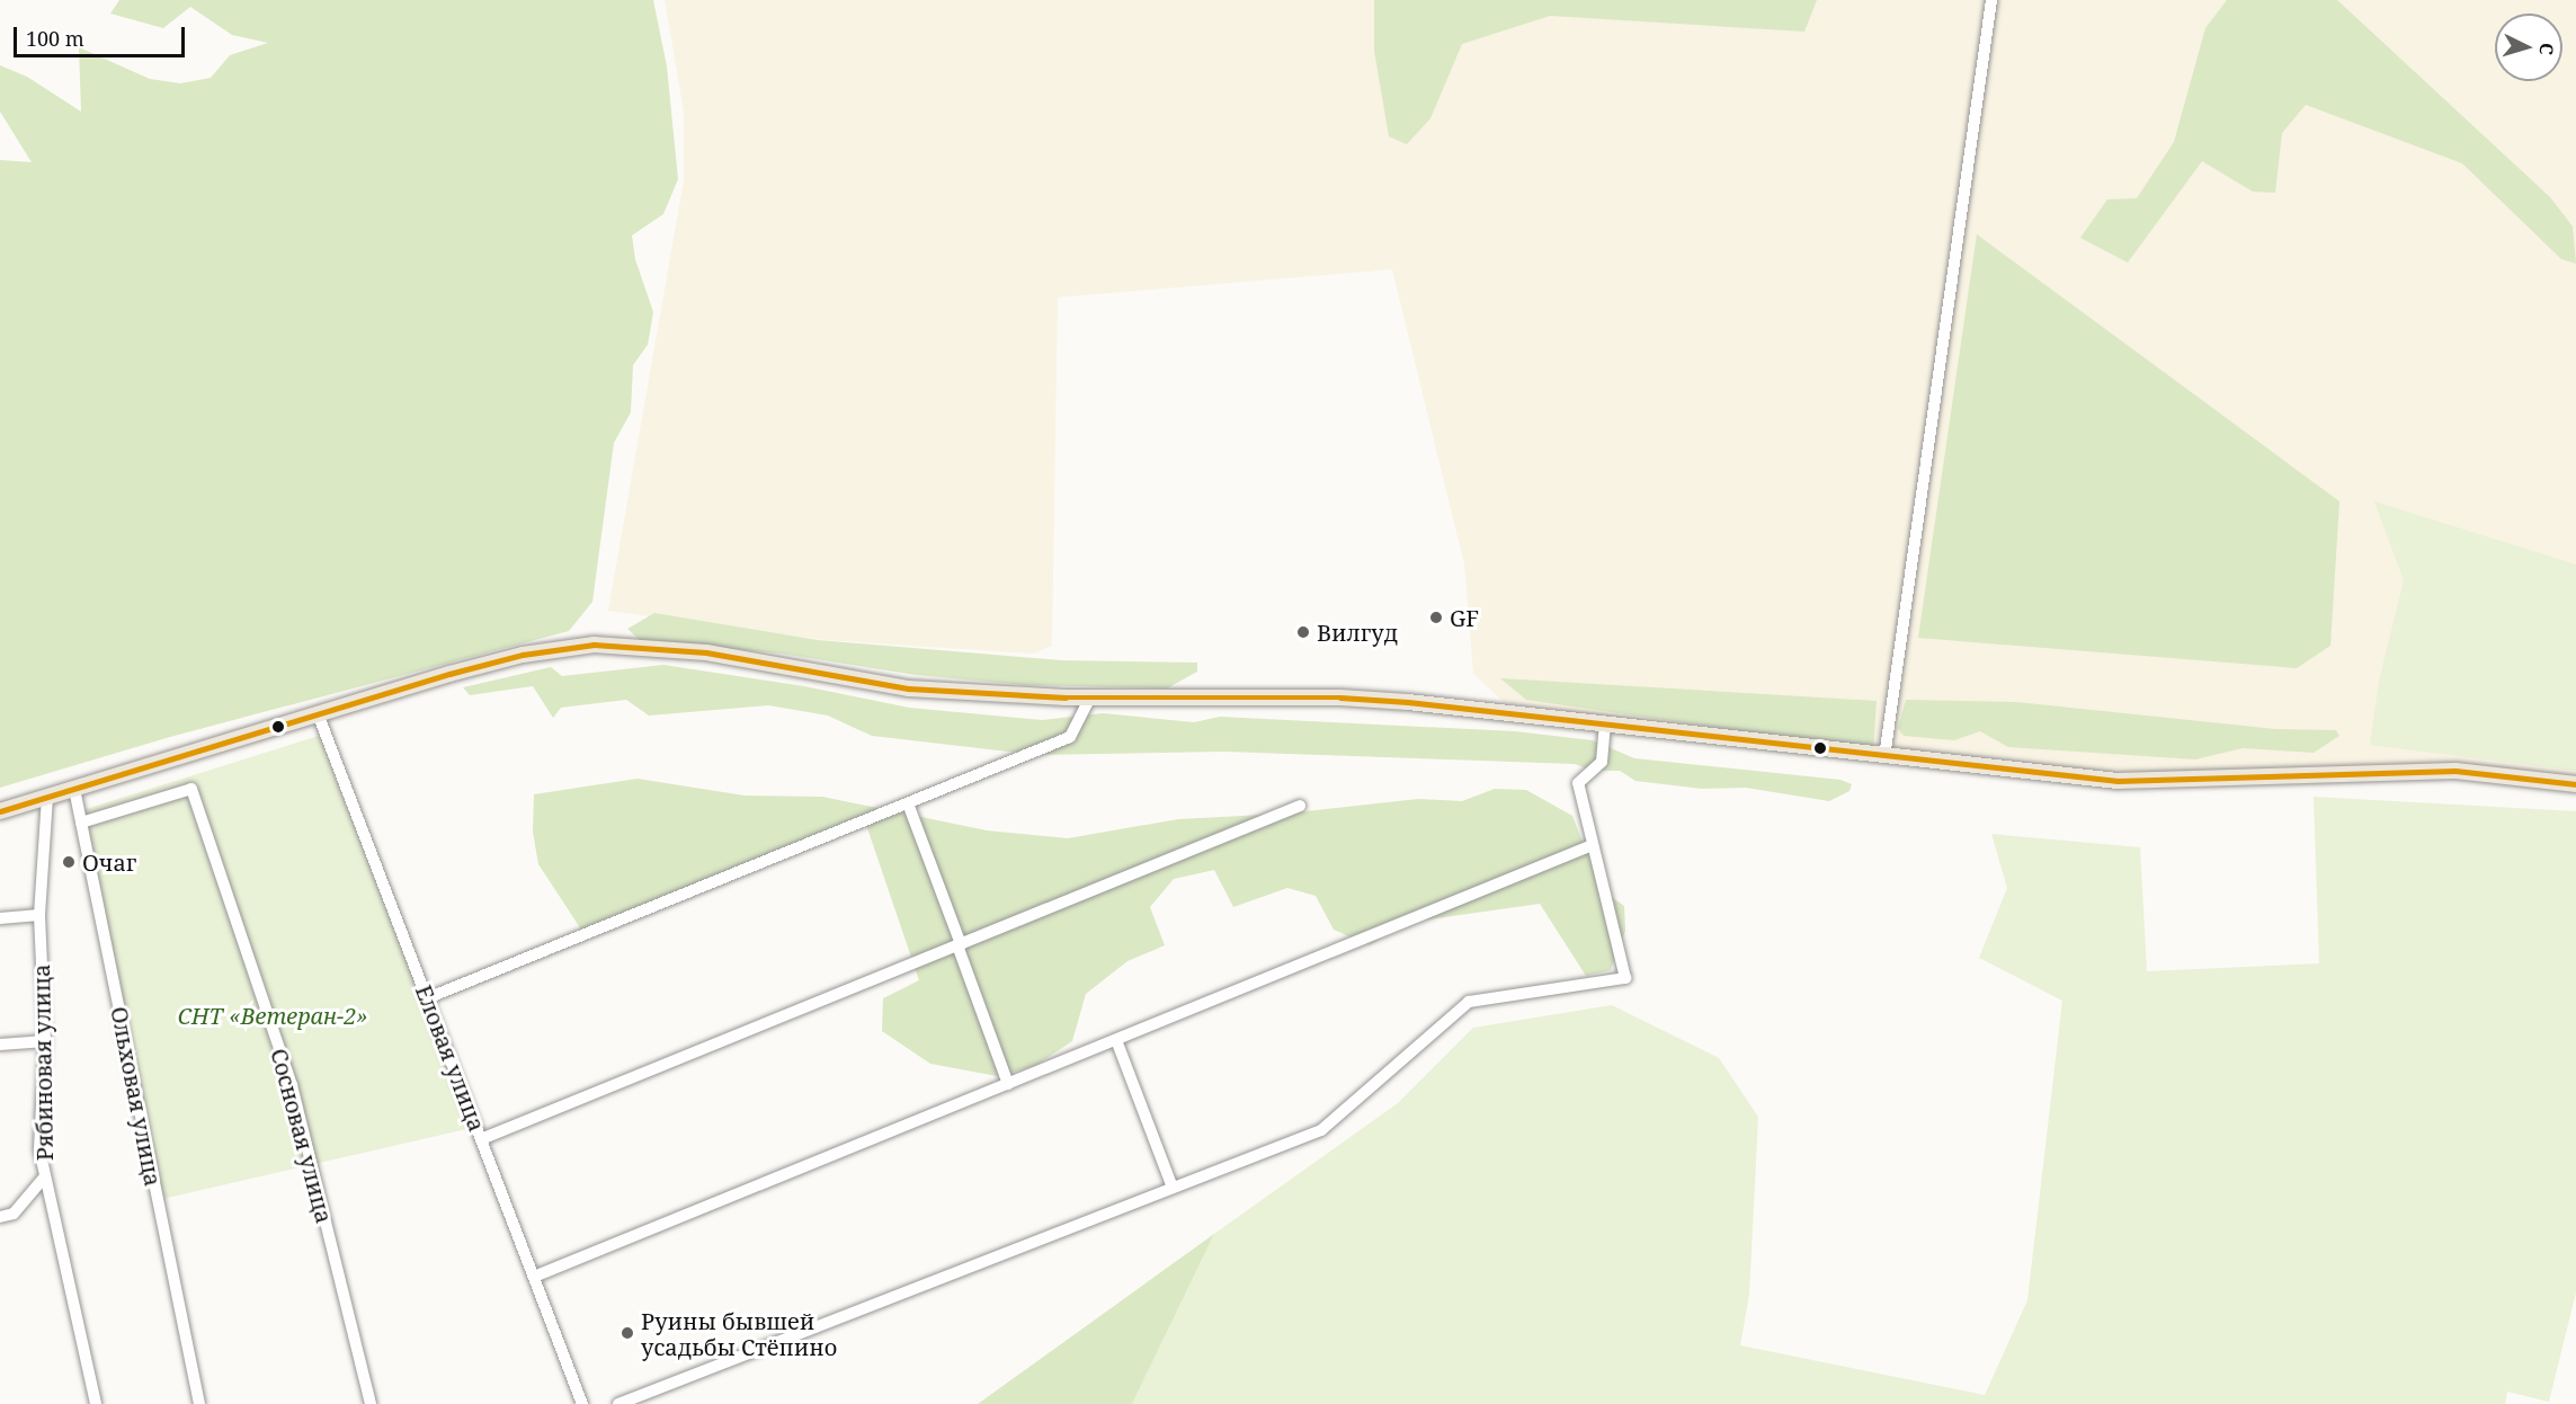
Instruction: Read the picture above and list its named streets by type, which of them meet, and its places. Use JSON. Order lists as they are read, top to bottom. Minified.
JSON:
{"streets":{"street":["Еловая улица","Рябиновая улица","Ольховая улица","Сосновая улица"]},"crossings":[["Ольховая улица","Сосновая улица"]],"parks":["СНТ «Ветеран-2»"],"places":["GF","Вилгуд","Очаг","Руины бывшей усадьбы Стёпино"],"scale_bar":"100 m","north":"right"}
